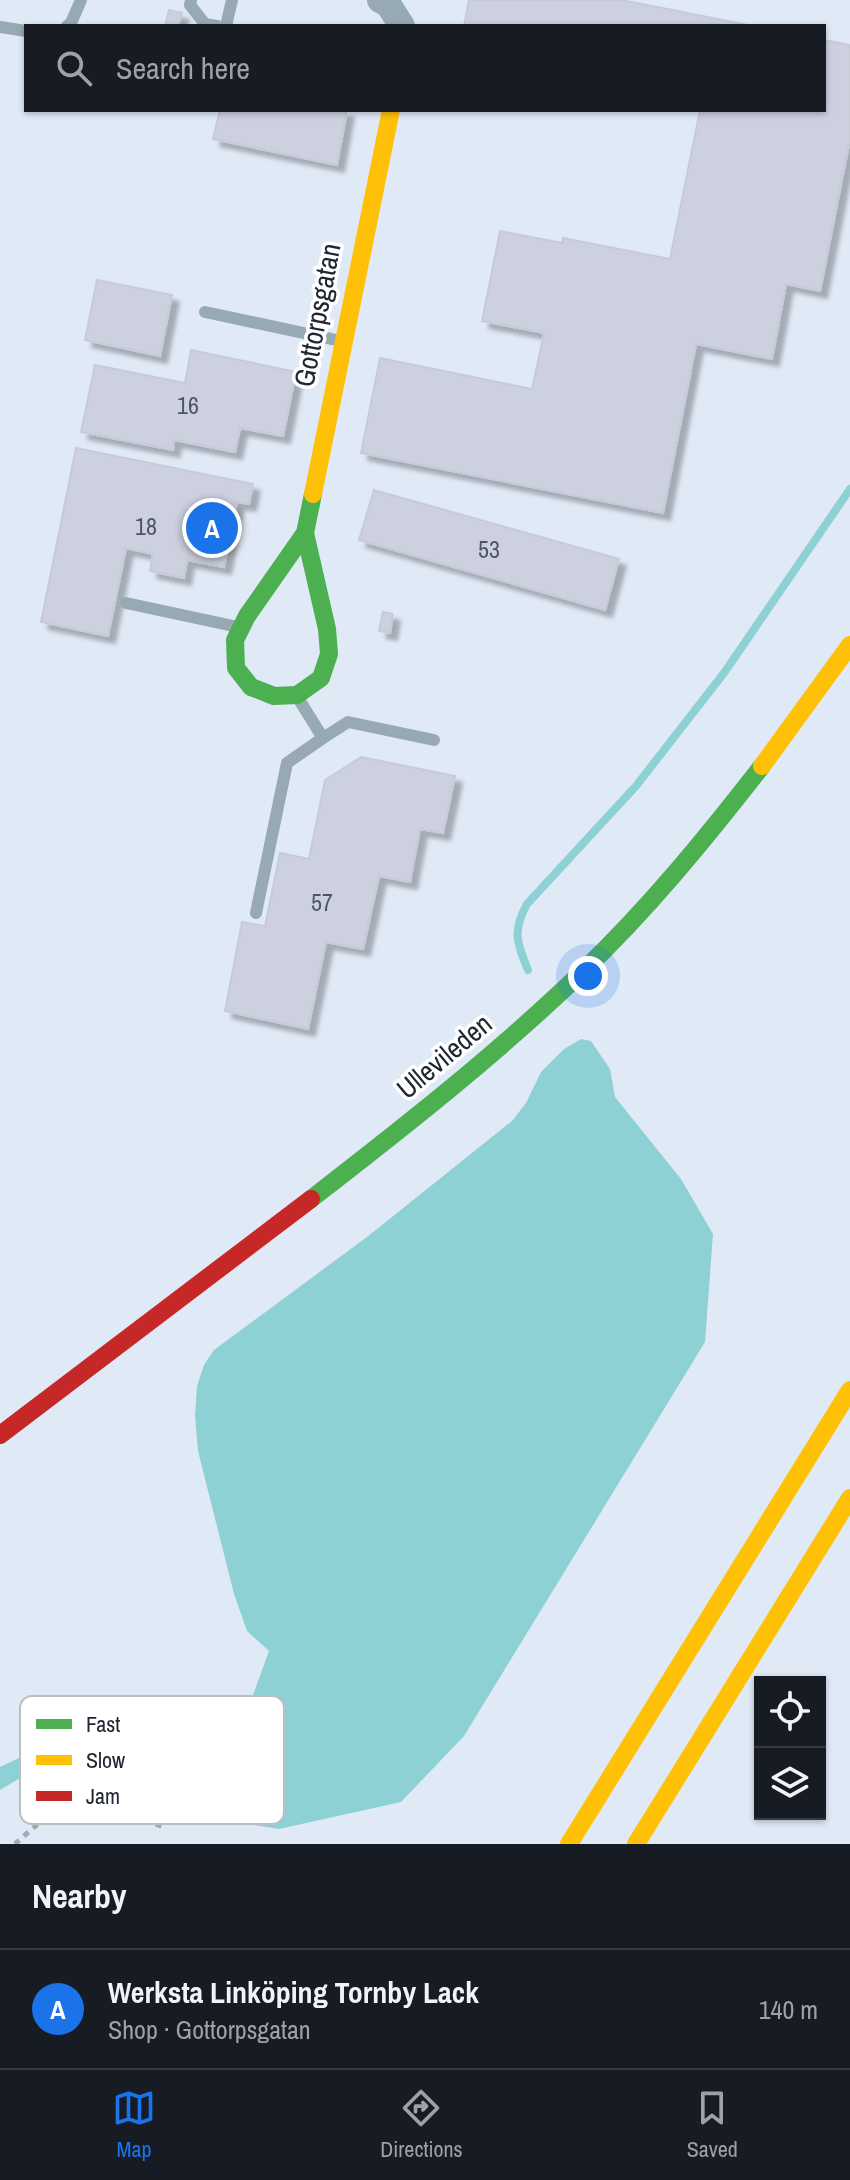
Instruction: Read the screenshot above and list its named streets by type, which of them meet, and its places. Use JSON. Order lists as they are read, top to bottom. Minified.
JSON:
{"streets":{"main road":["Gottorpsgatan","Ullevileden"]},"house_numbers":["16","18","53","57"],"legend":["Fast","Slow","Jam"],"page":{"search":"Search here","pins":"A","heading":"Nearby","list":[{"mark":"A","name":"Werksta Linköping Tornby Lack","note":"Shop · Gottorpsgatan","value":"140 m"}],"nav":["Map","Directions","Saved"]}}
